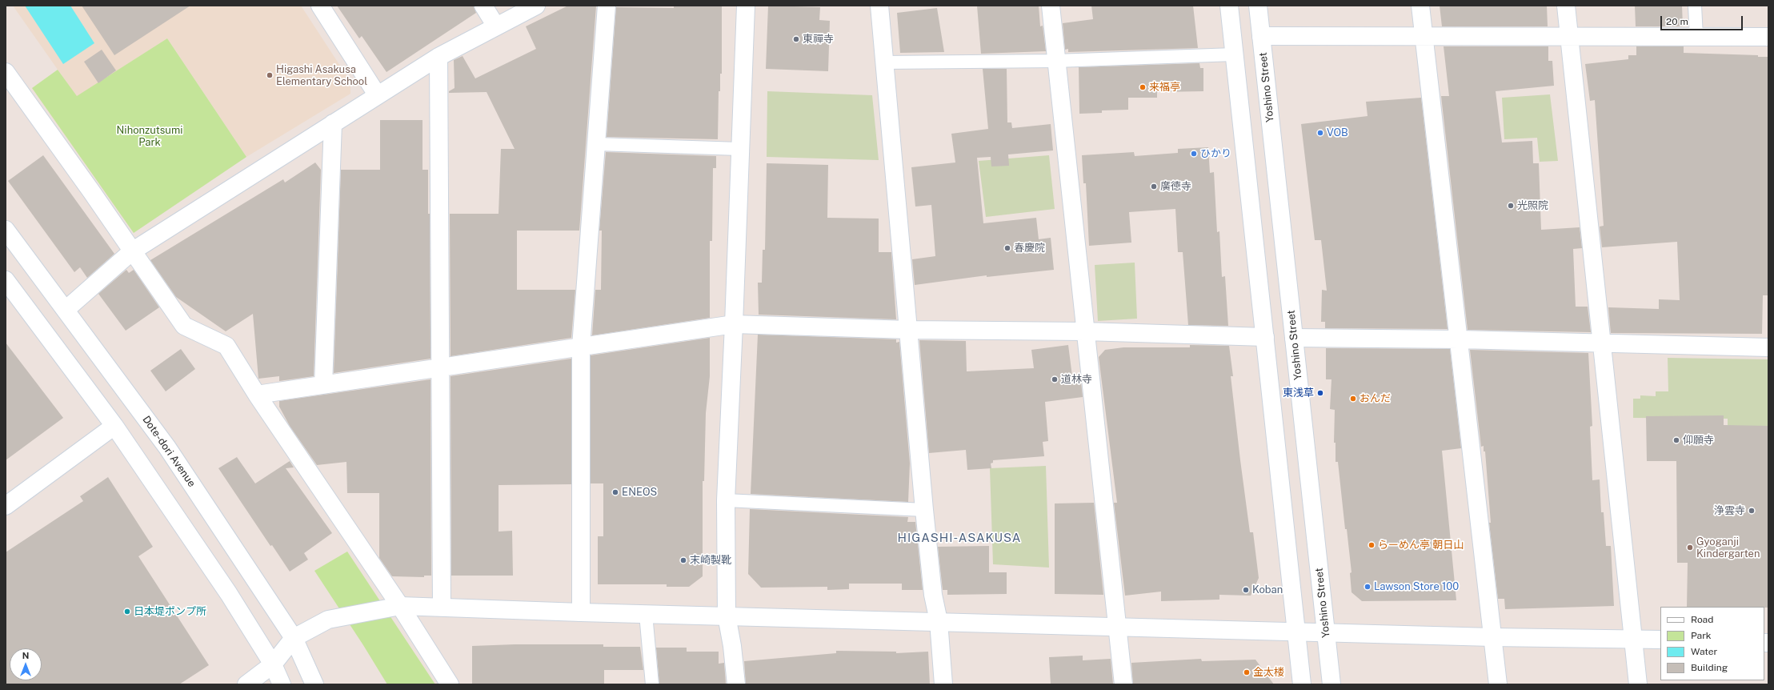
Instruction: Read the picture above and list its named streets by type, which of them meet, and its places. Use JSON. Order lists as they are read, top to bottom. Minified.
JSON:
{"streets":{"street":["Yoshino Street","Dote-dori Avenue"]},"districts":["HIGASHI-ASAKUSA"],"parks":["Nihonzutsumi Park"],"places":["東禪寺","Higashi Asakusa Elementary School","来福亭","VOB","ひかり","廣徳寺","光照院","春慶院","道林寺","東浅草","おんだ","仰願寺","ENEOS","浄雲寺","らーめん亭 朝日山","Gyoganji Kindergarten","末崎製靴","Lawson Store 100","Koban","日本堤ポンプ所","金太楼"],"legend":["Road","Park","Water","Building"],"scale_bar":"20 m","north":"top"}
